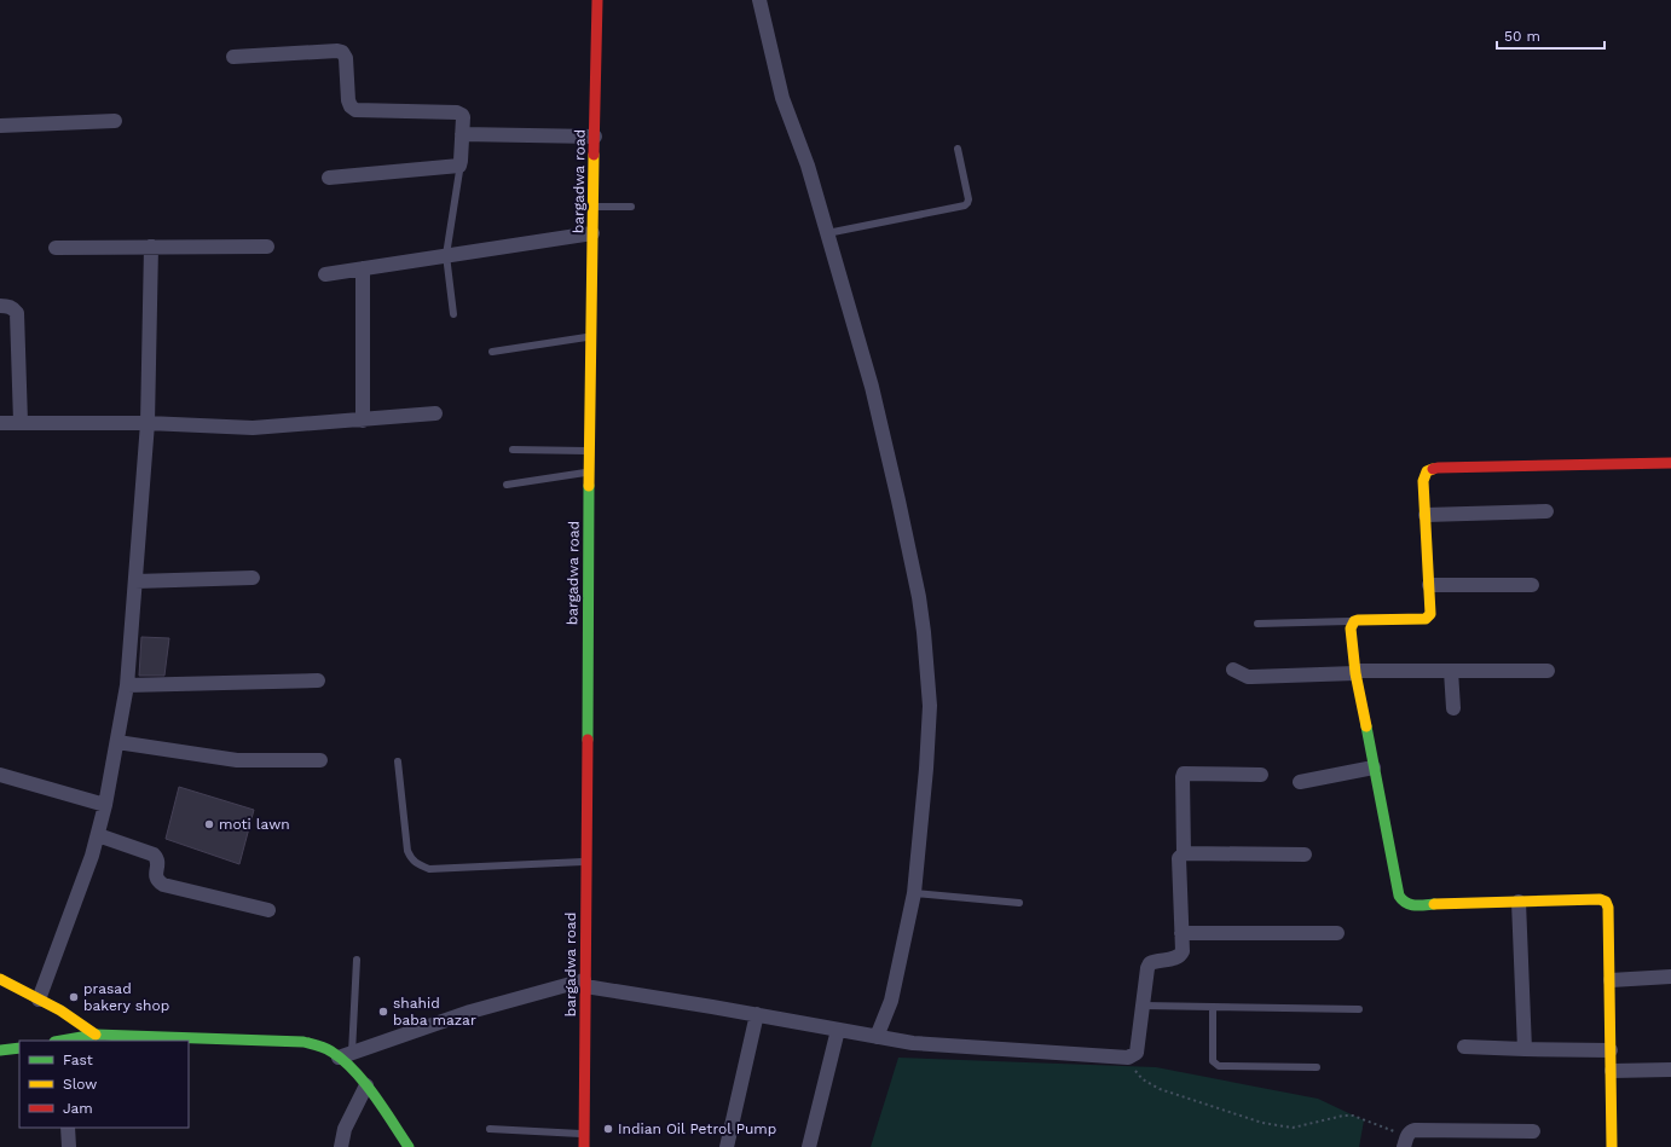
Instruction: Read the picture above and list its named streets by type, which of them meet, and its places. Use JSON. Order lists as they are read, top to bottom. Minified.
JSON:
{"streets":{"street":["bargadwa road"]},"places":["moti lawn","prasad bakery shop","shahid baba mazar","Indian Oil Petrol Pump"],"legend":["Fast","Slow","Jam"],"scale_bar":"50 m"}
